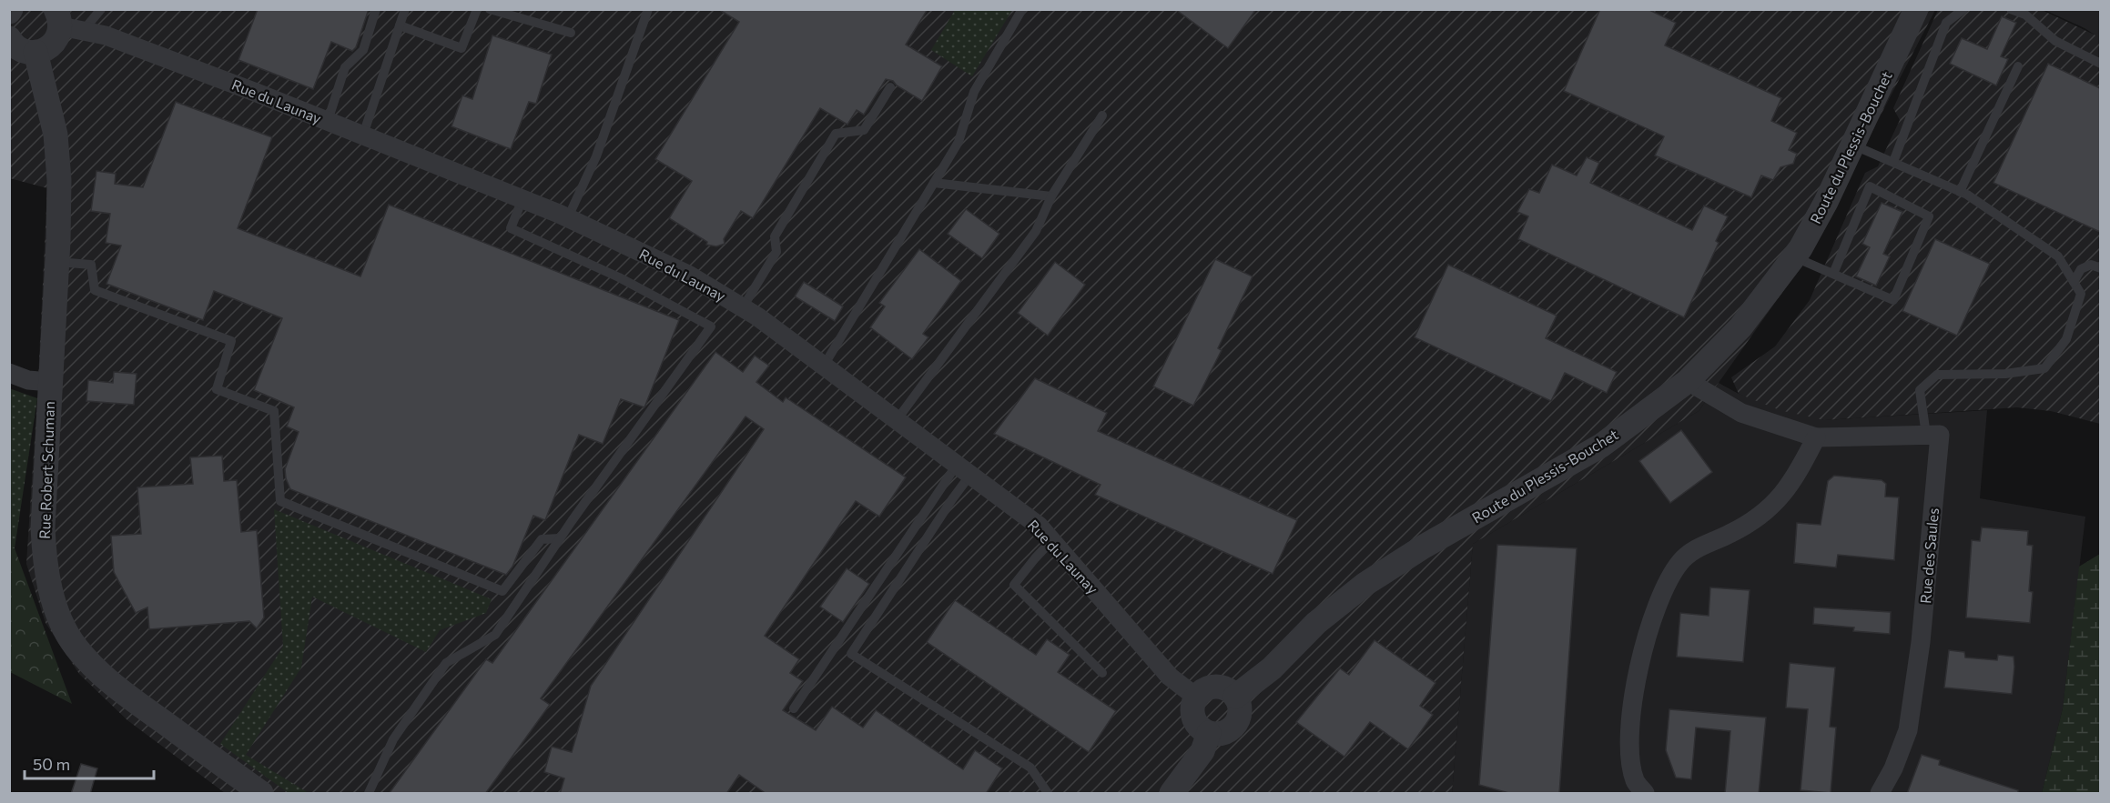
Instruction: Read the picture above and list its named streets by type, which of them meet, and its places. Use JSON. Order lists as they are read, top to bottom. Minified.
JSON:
{"streets":{"street":["Rue du Launay","Route du Plessis-Bouchet","Rue Robert Schuman","Rue des Saules"]},"crossings":[["Rue du Launay","Route du Plessis-Bouchet"]],"scale_bar":"50 m"}
